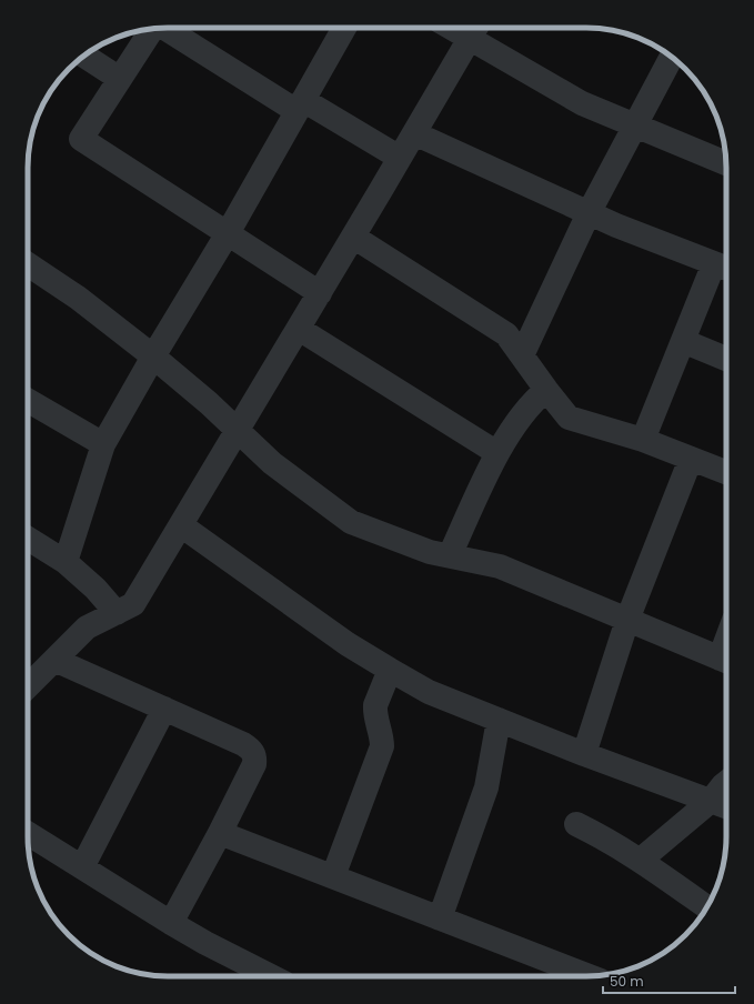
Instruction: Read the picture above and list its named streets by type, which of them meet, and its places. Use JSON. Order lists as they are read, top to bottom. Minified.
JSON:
{"scale_bar":"50 m"}
